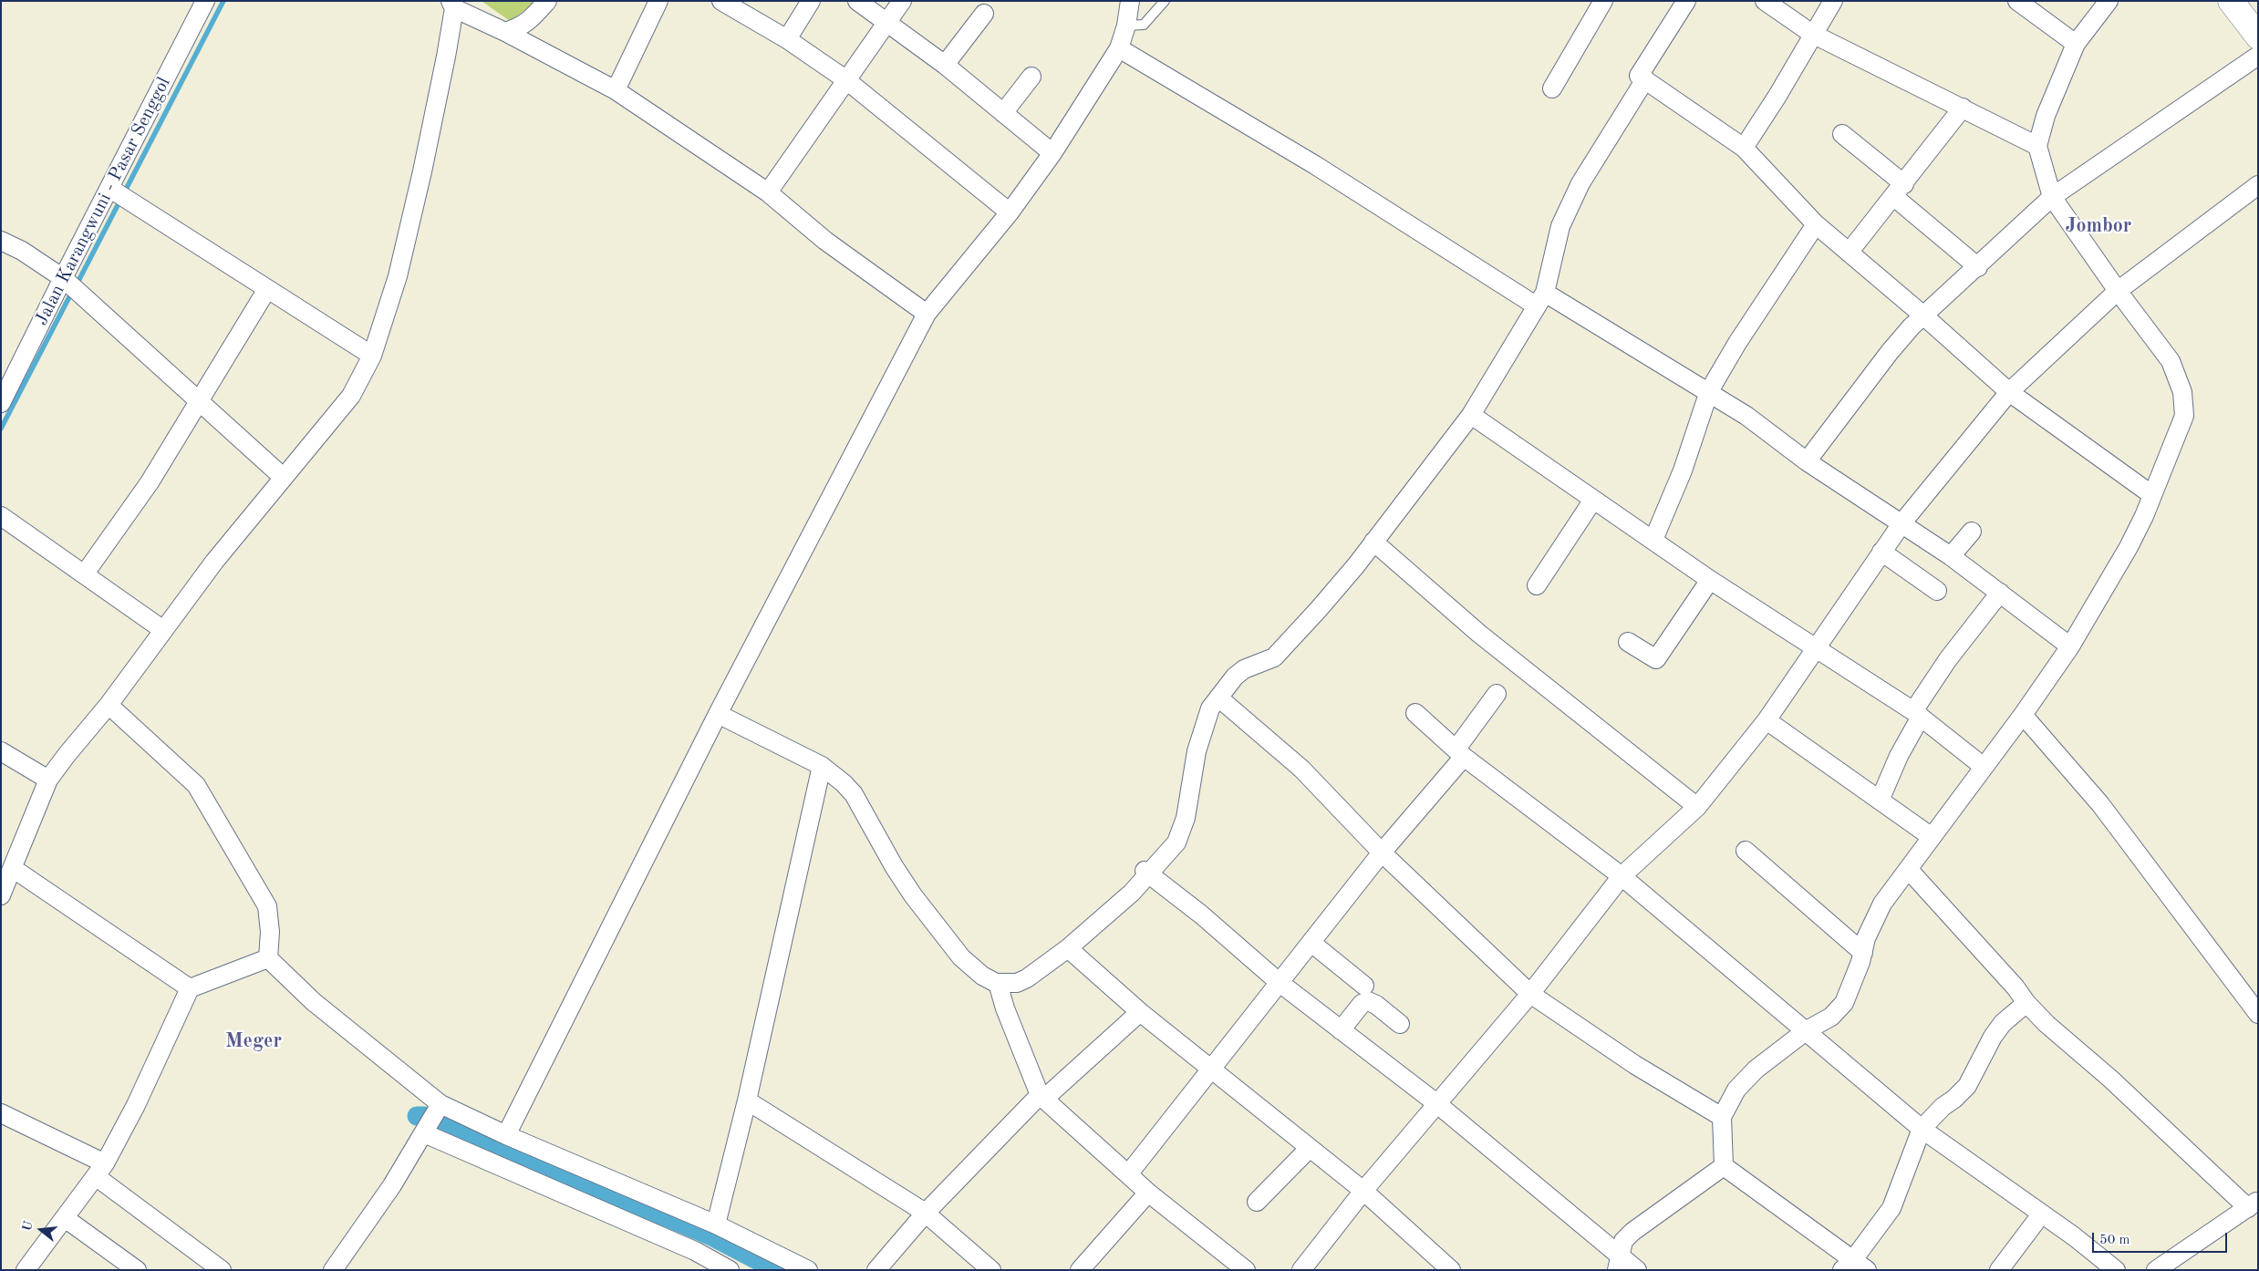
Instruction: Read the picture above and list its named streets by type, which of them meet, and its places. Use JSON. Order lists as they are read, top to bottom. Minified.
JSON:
{"streets":{"street":["Jalan Karangwuni - Pasar Senggol"]},"districts":["Jombor","Meger"],"scale_bar":"50 m","north":"left"}
